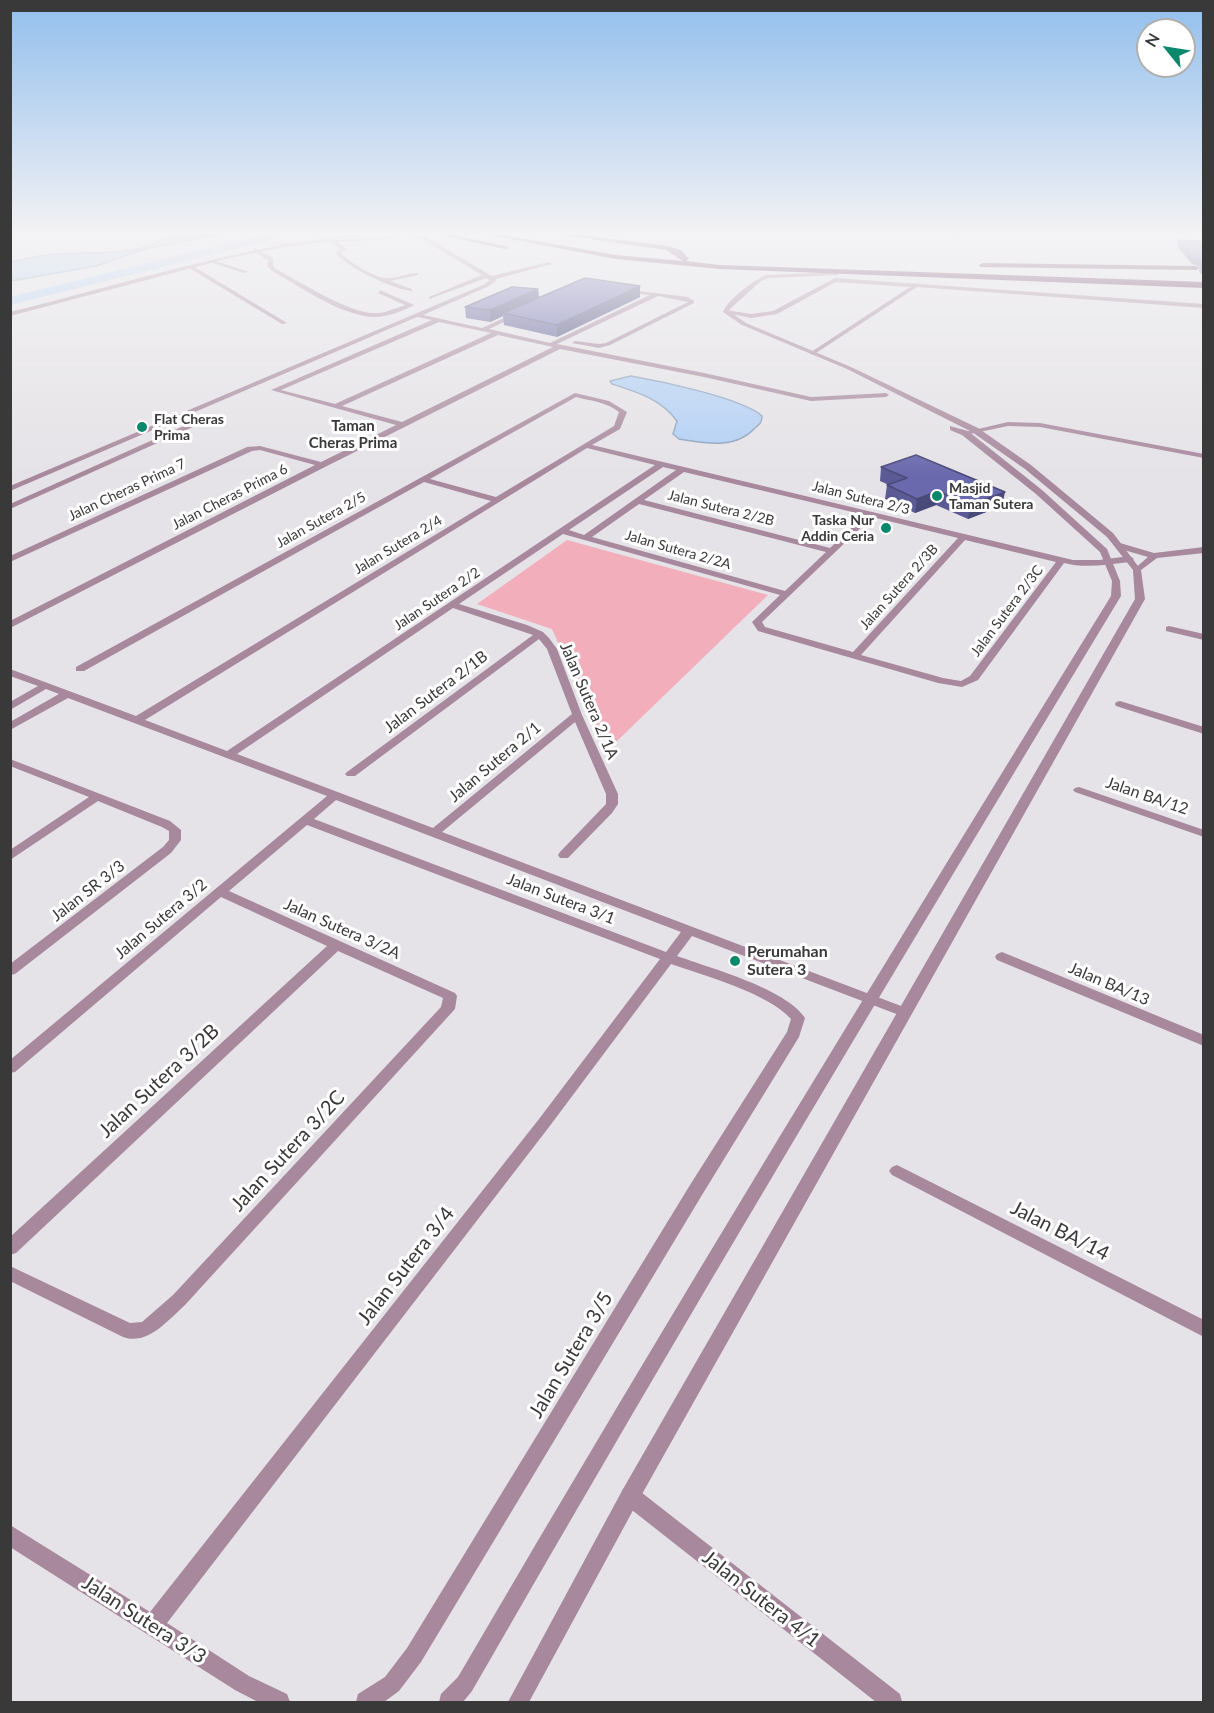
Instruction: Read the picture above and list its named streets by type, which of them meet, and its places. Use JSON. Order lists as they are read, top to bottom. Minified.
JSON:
{"streets":{"street":["Jalan Cheras Prima 7","Jalan Cheras Prima 6","Jalan Sutera 2/3","Jalan Sutera 2/2B","Jalan Sutera 2/5","Jalan Sutera 2/4","Jalan Sutera 2/2A","Jalan Sutera 2/3B","Jalan Sutera 2/2","Jalan Sutera 2/3C","Jalan Sutera 2/1B","Jalan Sutera 2/1A","Jalan Sutera 2/1","Jalan BA/12","Jalan SR 3/3","Jalan Sutera 3/1","Jalan Sutera 3/2","Jalan Sutera 3/2A","Jalan BA/13","Jalan Sutera 3/2B","Jalan Sutera 3/2C","Jalan BA/14","Jalan Sutera 3/4","Jalan Sutera 3/5","Jalan Sutera 4/1","Jalan Sutera 3/3"]},"crossings":[["Jalan Cheras Prima 7","Jalan Cheras Prima 6"],["Jalan Sutera 2/3","Jalan Sutera 2/4"],["Jalan Sutera 2/3","Jalan Sutera 2/3B"],["Jalan Sutera 2/3","Jalan Sutera 2/2"],["Jalan Sutera 2/3","Jalan Sutera 2/3C"],["Jalan Sutera 2/5","Jalan Sutera 2/4"],["Jalan Sutera 2/2A","Jalan Sutera 2/2"],["Jalan Sutera 2/3B","Jalan Sutera 2/3C"],["Jalan Sutera 2/2","Jalan Sutera 2/1A"],["Jalan Sutera 2/1B","Jalan Sutera 2/1A"],["Jalan Sutera 2/1A","Jalan Sutera 2/1"],["Jalan Sutera 3/1","Jalan Sutera 3/2"],["Jalan Sutera 3/1","Jalan Sutera 3/4"],["Jalan Sutera 3/1","Jalan Sutera 3/5"],["Jalan Sutera 3/2","Jalan Sutera 3/2A"],["Jalan Sutera 3/2A","Jalan Sutera 3/2B"],["Jalan Sutera 3/2A","Jalan Sutera 3/2C"],["Jalan Sutera 3/4","Jalan Sutera 3/3"]],"districts":["Taman Cheras Prima"],"places":["Flat Cheras Prima","Masjid Taman Sutera","Taska Nur Addin Ceria","Perumahan Sutera 3"],"north":"top left"}
